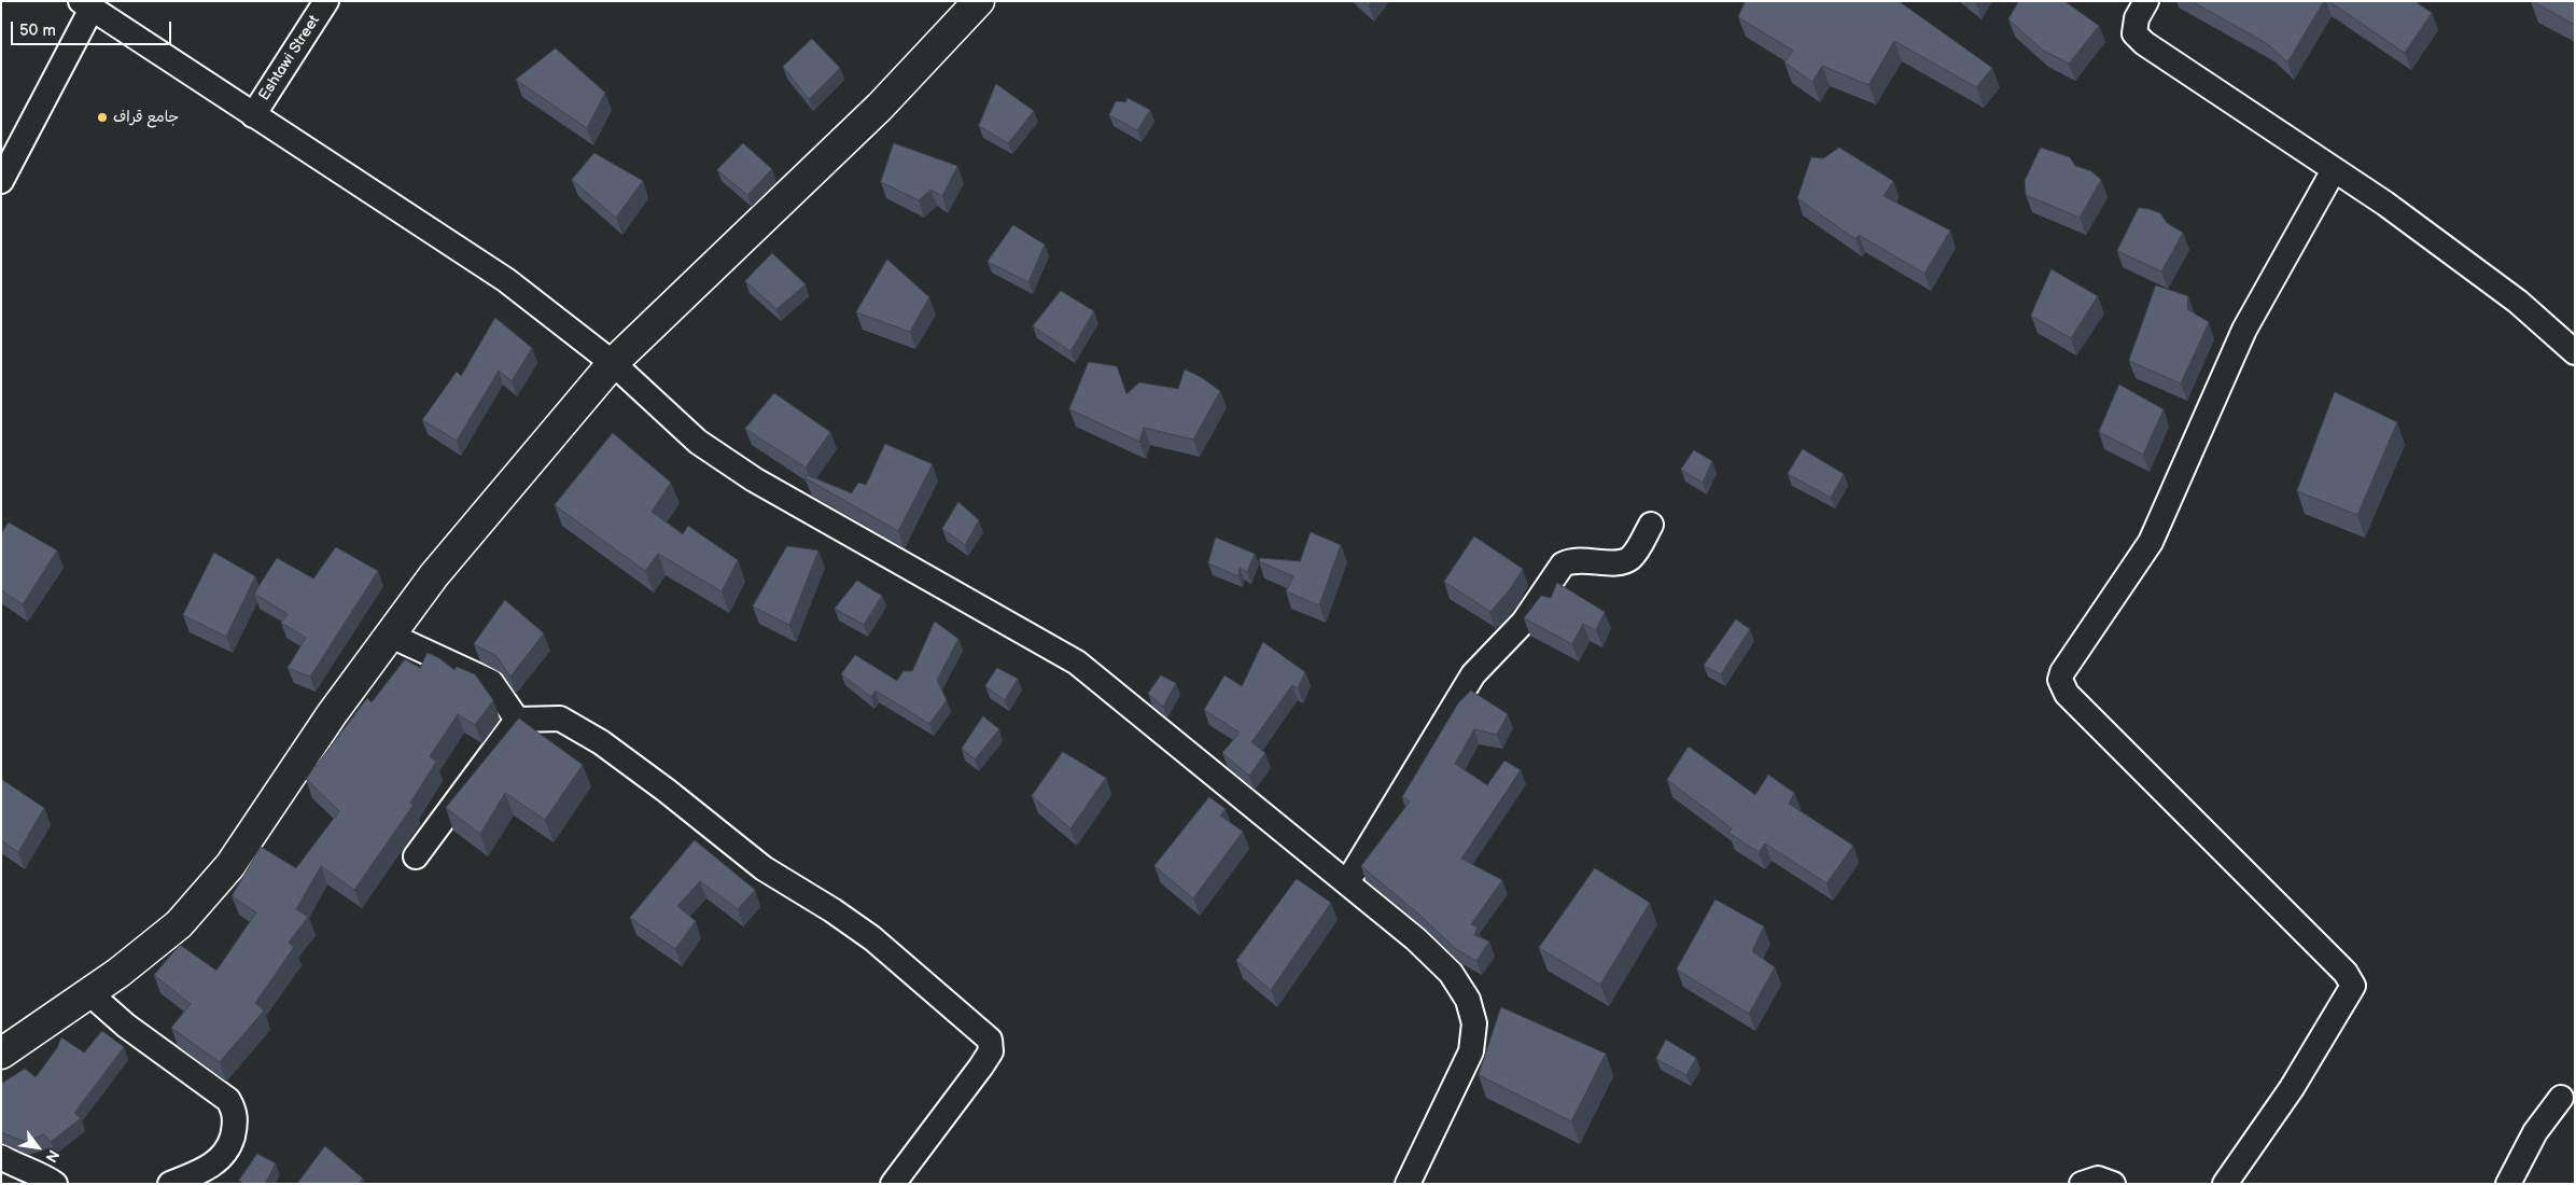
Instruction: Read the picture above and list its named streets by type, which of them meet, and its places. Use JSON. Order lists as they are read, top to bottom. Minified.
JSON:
{"streets":{"street":["Eshtawi Street"]},"places":["جامع قراف"],"scale_bar":"50 m","north":"bottom right"}
